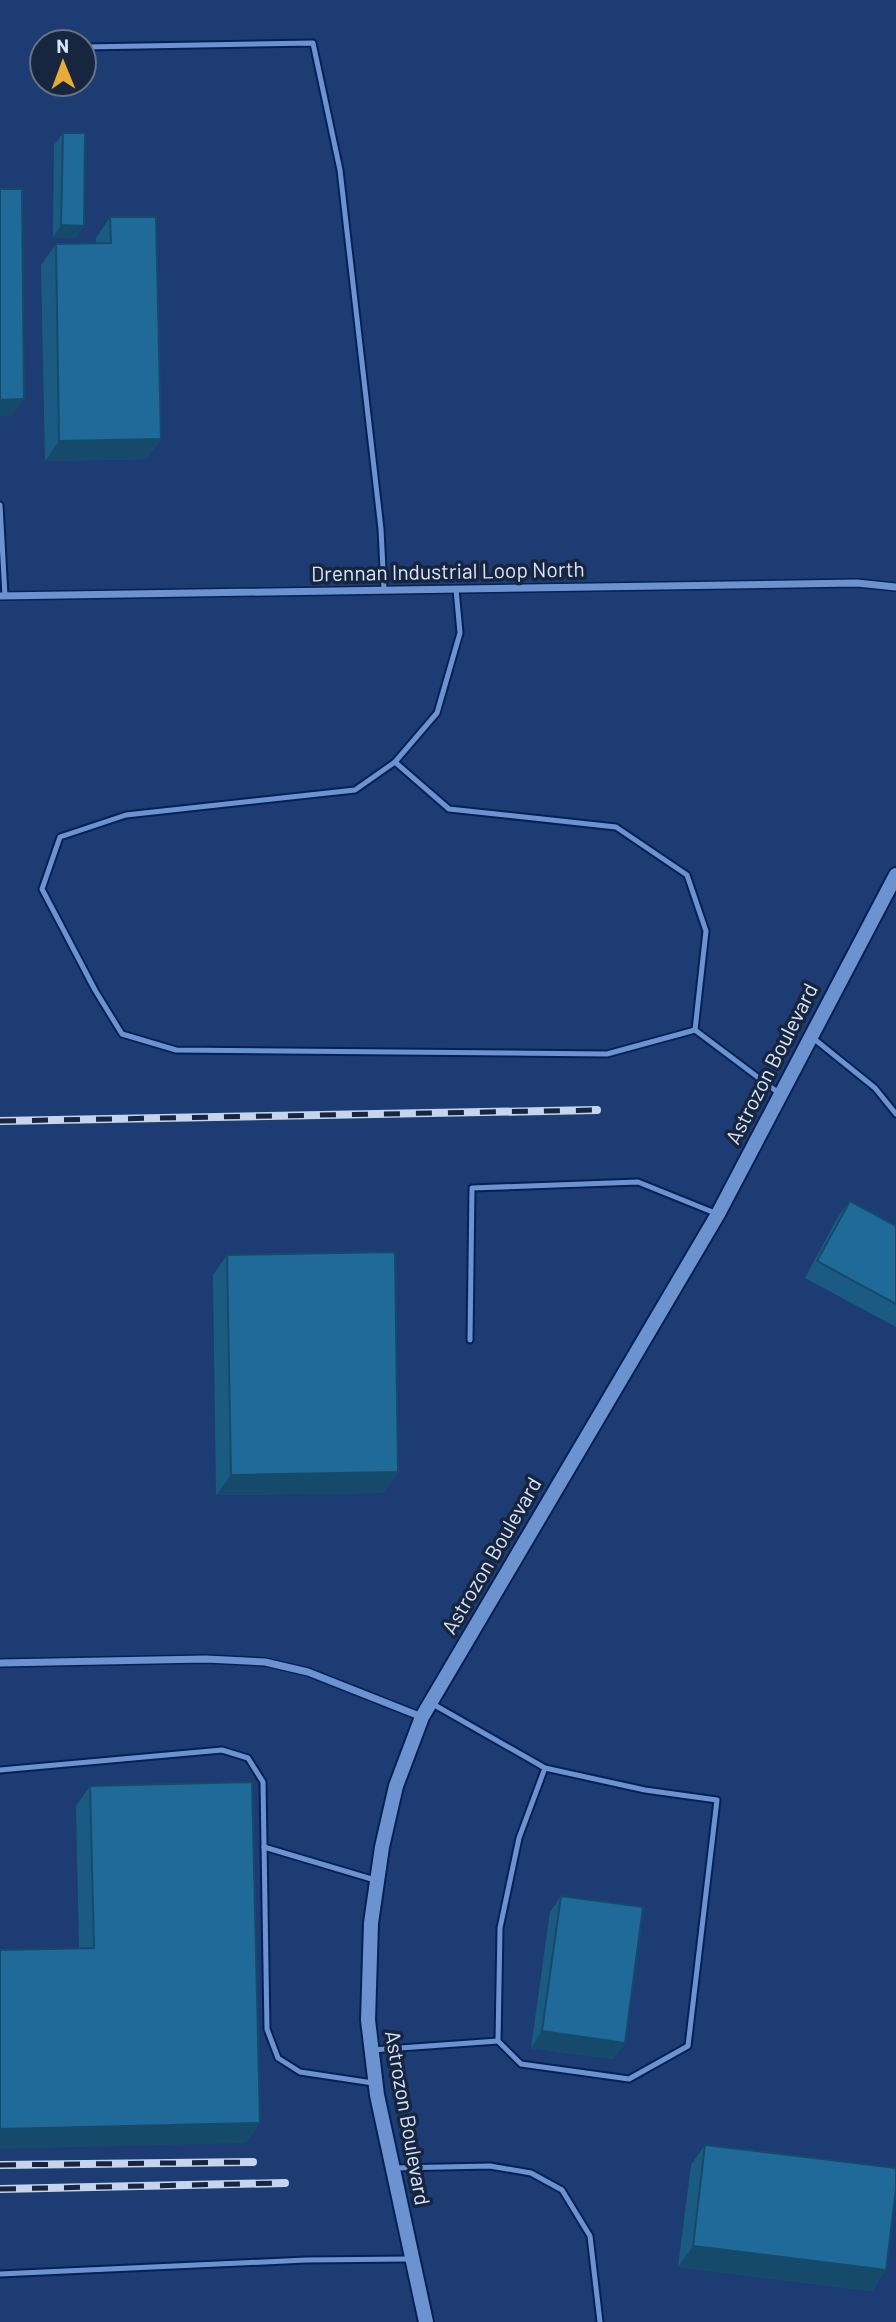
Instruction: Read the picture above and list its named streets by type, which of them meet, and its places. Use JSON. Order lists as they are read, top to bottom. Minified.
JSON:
{"streets":{"main road":["Astrozon Boulevard"],"street":["Drennan Industrial Loop North"]},"north":"top"}
